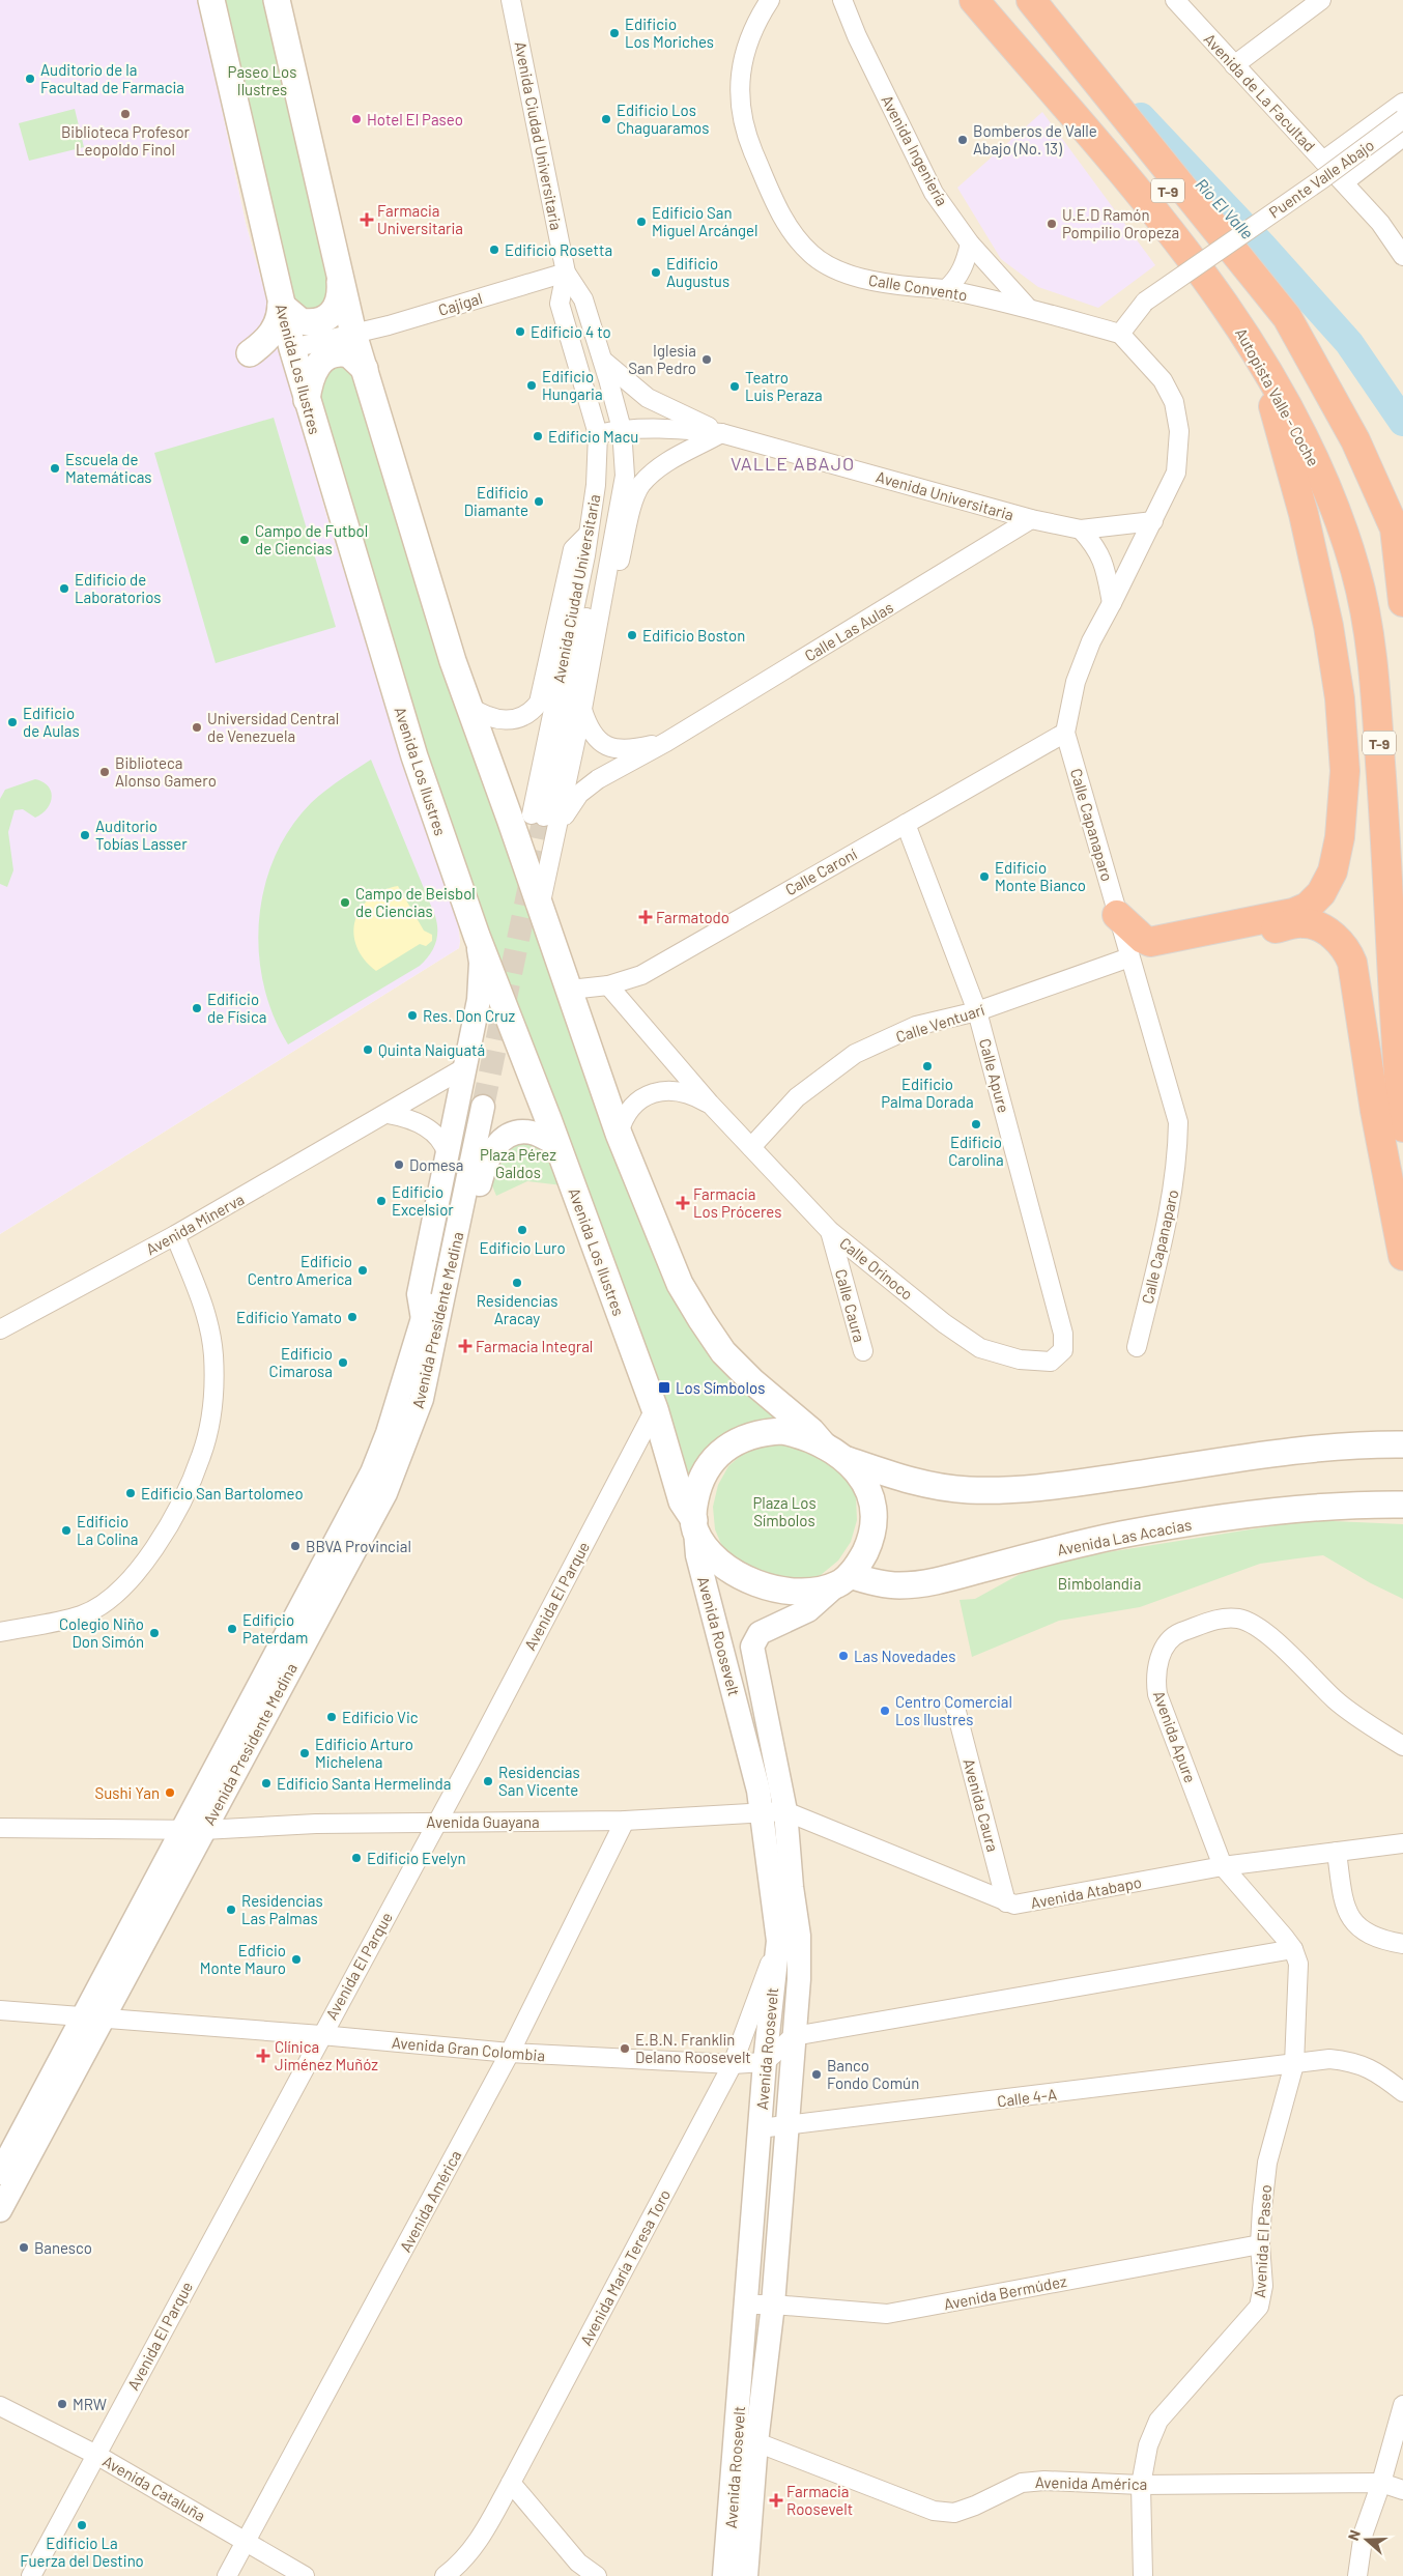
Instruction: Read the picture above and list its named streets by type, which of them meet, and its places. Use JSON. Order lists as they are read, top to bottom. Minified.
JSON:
{"streets":{"highway":["T-9","Autopista Valle - Coche"],"main road":["Avenida Los Ilustres","Avenida Las Acacias"],"street":["Avenida de La Facultad","Avenida Ciudad Universitaria","Avenida Ingeniería","Puente Valle Abajo","Calle Convento","Cajigal","Avenida Universitaria","Calle Las Aulas","Calle Capanaparo","Calle Caroní","Calle Ventuarí","Calle Apure","Avenida Minerva","Calle Orinoco","Calle Caura","Avenida Presidente Medina","Avenida El Parque","Avenida Roosevelt","Avenida Apure","Avenida Caura","Avenida Guayana","Avenida Atabapo","Avenida Gran Colombia","Calle 4-A","Avenida América","Avenida El Paseo","Avenida María Teresa Toro","Avenida Bermúdez","Avenida Cataluña"]},"crossings":[["Avenida Ciudad Universitaria","Cajigal"],["Avenida Ciudad Universitaria","Avenida Universitaria"],["Avenida Ciudad Universitaria","Calle Las Aulas"],["Avenida Ingeniería","Calle Convento"],["Puente Valle Abajo","Calle Capanaparo"],["Cajigal","Avenida Los Ilustres"],["Avenida Los Ilustres","Avenida Las Acacias"],["Avenida Los Ilustres","Avenida El Parque"],["Avenida Los Ilustres","Avenida Roosevelt"],["Avenida Universitaria","Calle Las Aulas"],["Avenida Universitaria","Calle Capanaparo"],["Calle Capanaparo","Calle Caroní"],["Calle Capanaparo","Calle Ventuarí"],["Calle Caroní","Calle Apure"],["Calle Caroní","Calle Orinoco"],["Calle Ventuarí","Calle Apure"],["Calle Ventuarí","Calle Orinoco"],["Calle Apure","Calle Orinoco"],["Calle Orinoco","Calle Caura"],["Avenida Presidente Medina","Avenida Guayana"],["Avenida Presidente Medina","Avenida Gran Colombia"],["Avenida Las Acacias","Avenida Roosevelt"],["Avenida El Parque","Avenida Guayana"],["Avenida El Parque","Avenida Gran Colombia"],["Avenida El Parque","Avenida Cataluña"],["Avenida Roosevelt","Avenida Guayana"],["Avenida Roosevelt","Avenida Atabapo"],["Avenida Roosevelt","Avenida Gran Colombia"],["Avenida Roosevelt","Calle 4-A"],["Avenida Roosevelt","Avenida América"],["Avenida Roosevelt","Avenida María Teresa Toro"],["Avenida Roosevelt","Avenida Bermúdez"],["Avenida Apure","Avenida Atabapo"],["Avenida Apure","Avenida El Paseo"],["Avenida Caura","Avenida Atabapo"],["Avenida Guayana","Avenida Atabapo"],["Avenida Guayana","Avenida América"],["Avenida Atabapo","Avenida El Paseo"],["Avenida Gran Colombia","Avenida América"],["Avenida Gran Colombia","Avenida María Teresa Toro"],["Calle 4-A","Avenida El Paseo"],["Avenida América","Avenida El Paseo"],["Avenida América","Avenida Cataluña"],["Avenida El Paseo","Avenida Bermúdez"]],"districts":["VALLE ABAJO"],"water":["Río El Valle"],"parks":["Paseo Los Ilustres","Plaza Pérez Galdos","Plaza Los Símbolos","Bimbolandia"],"places":{"other":["Edificio Los Moriches","Auditorio de la Facultad de Farmacia","Biblioteca Profesor Leopoldo Finol","Hotel El Paseo","Edificio Los Chaguaramos","Bomberos de Valle Abajo (No. 13)","Edificio San Miguel Arcángel","U.E.D Ramón Pompilio Oropeza","Edificio Rosetta","Edificio Augustus","Edificio 4 to","Iglesia San Pedro","Edificio Hungaria","Teatro Luis Peraza","Edificio Macu","Escuela de Matemáticas","Edificio Diamante","Campo de Futbol de Ciencias","Edificio de Laboratorios","Edificio Boston","Edificio de Aulas","Universidad Central de Venezuela","Biblioteca Alonso Gamero","Auditorio Tobías Lasser","Edificio Monte Bianco","Campo de Beisbol de Ciencias","Edificio de Física","Res. Don Cruz","Quinta Naiguatá","Edificio Palma Dorada","Edificio Carolina","Domesa","Edificio Excelsior","Edificio Luro","Edificio Centro America","Residencias Aracay","Edificio Yamato","Edificio Cimarosa","Edificio San Bartolomeo","Edificio La Colina","BBVA Provincial","Edificio Paterdam","Colegio Niño Don Simón","Las Novedades","Centro Comercial Los Ilustres","Edificio Vic","Edificio Arturo Michelena","Residencias San Vicente","Edificio Santa Hermelinda","Sushi Yan","Edificio Evelyn","Residencias Las Palmas","Edficio Monte Mauro","E.B.N. Franklin Delano Roosevelt","Banco Fondo Común","Banesco","MRW","Edificio La Fuerza del Destino"],"health":["Farmacia Universitaria","Farmatodo","Farmacia Los Próceres","Farmacia Integral","Clínica Jiménez Muñóz","Farmacia Roosevelt"],"transit":["Los Símbolos"]},"north":"left"}
